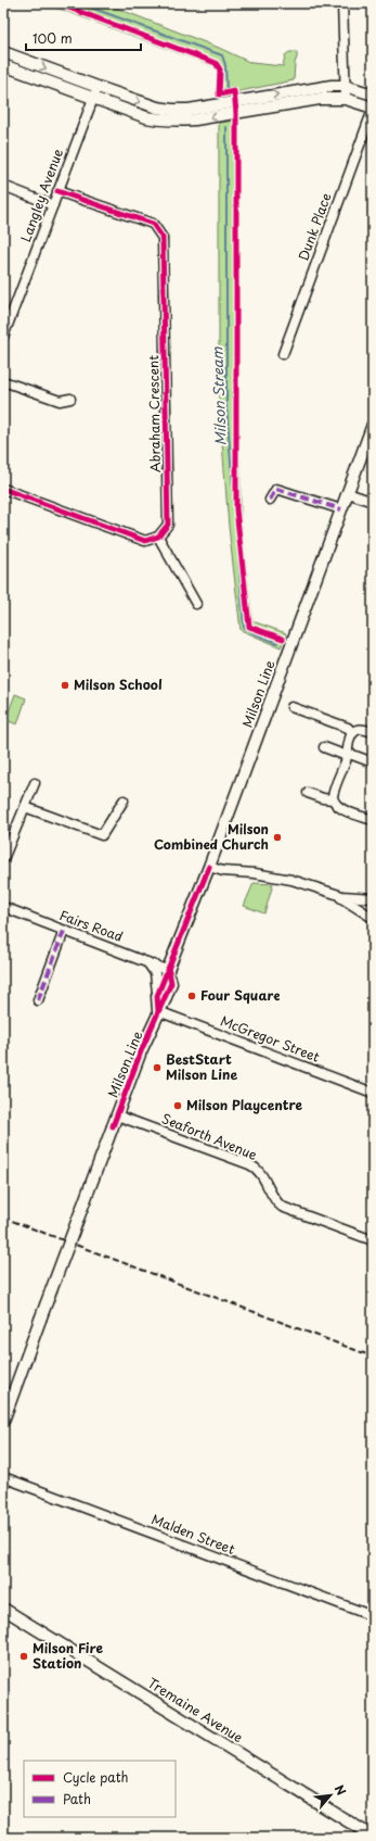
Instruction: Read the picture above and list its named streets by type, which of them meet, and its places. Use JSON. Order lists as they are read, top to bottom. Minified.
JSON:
{"streets":{"main road":["Milson Line","Tremaine Avenue"],"street":["Langley Avenue","Dunk Place","Abraham Crescent","Fairs Road","McGregor Street","Seaforth Avenue","Malden Street"]},"crossings":[["Langley Avenue","Abraham Crescent"],["Milson Line","Fairs Road"],["Milson Line","McGregor Street"],["Milson Line","Seaforth Avenue"]],"water":["Milson Stream"],"places":["Milson School","Milson Combined Church","Four Square","BestStart Milson Line","Milson Playcentre","Milson Fire Station"],"legend":["Cycle path","Path"],"scale_bar":"100 m","north":"top right"}
